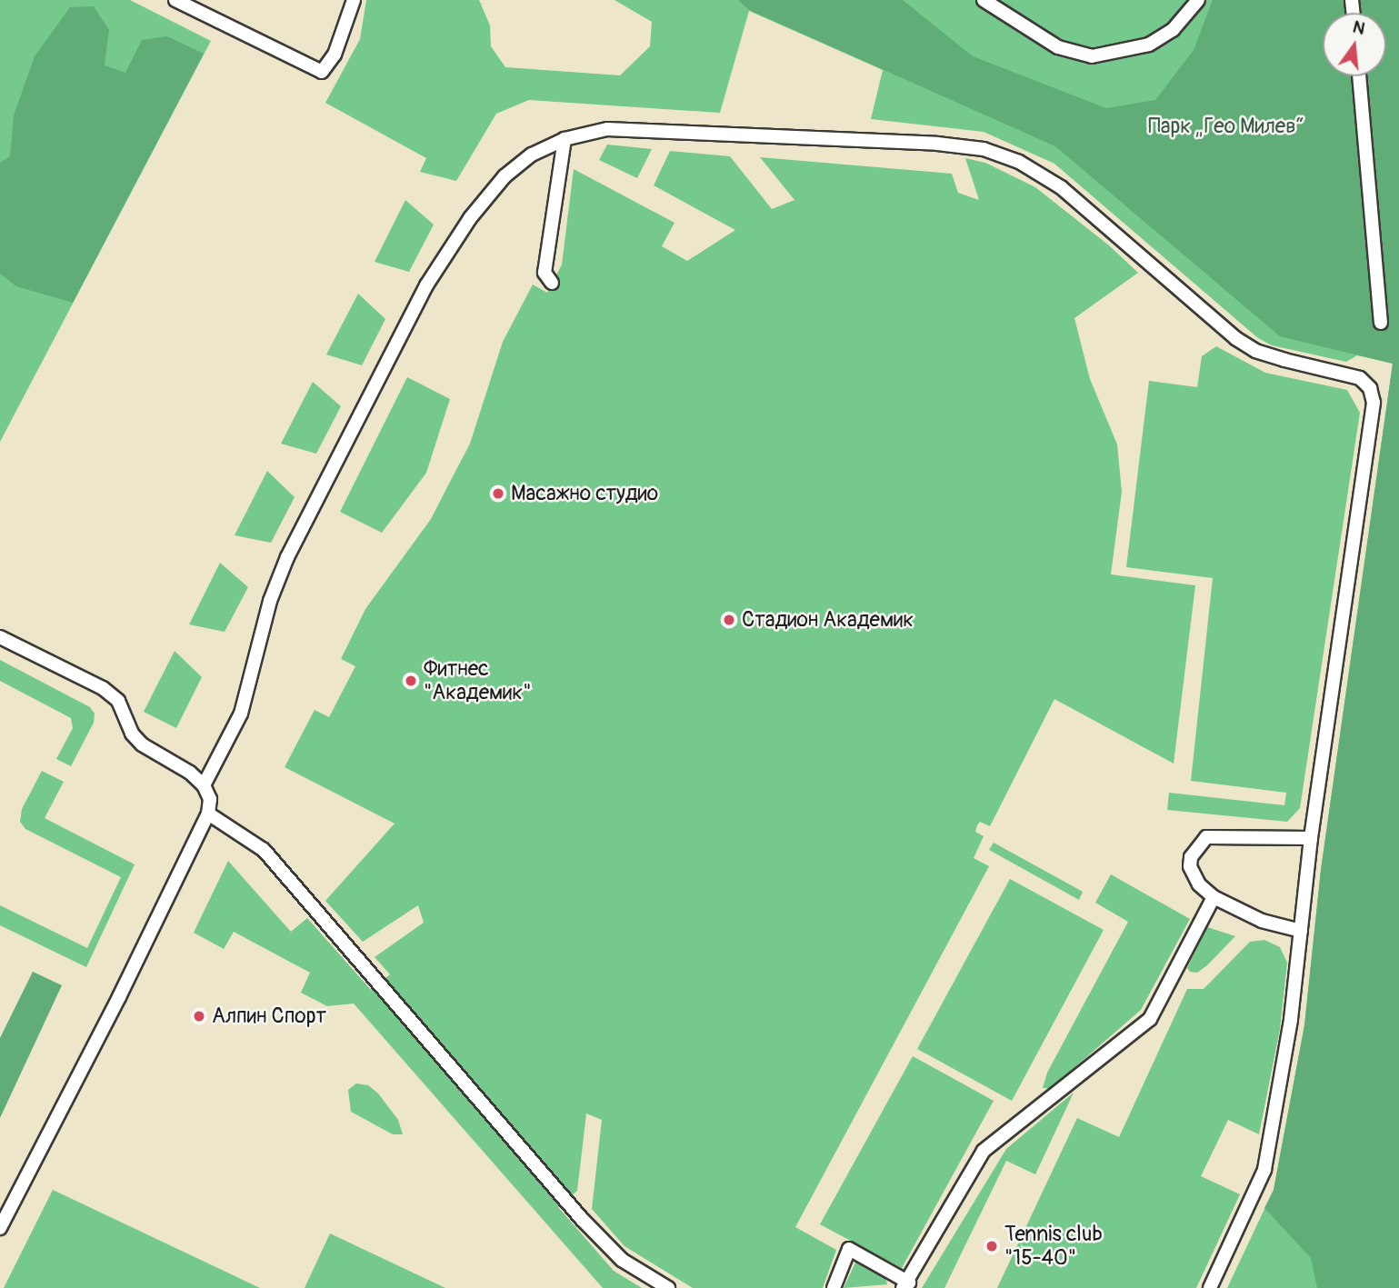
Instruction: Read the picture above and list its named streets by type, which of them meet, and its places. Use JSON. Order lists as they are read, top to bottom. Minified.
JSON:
{"parks":["Парк „Гео Милев“"],"places":["Масажно студио","Стадион Академик","Фитнес \"Академик\"","Алпин Спорт","Tennis club \"15-40\""],"north":"top"}
